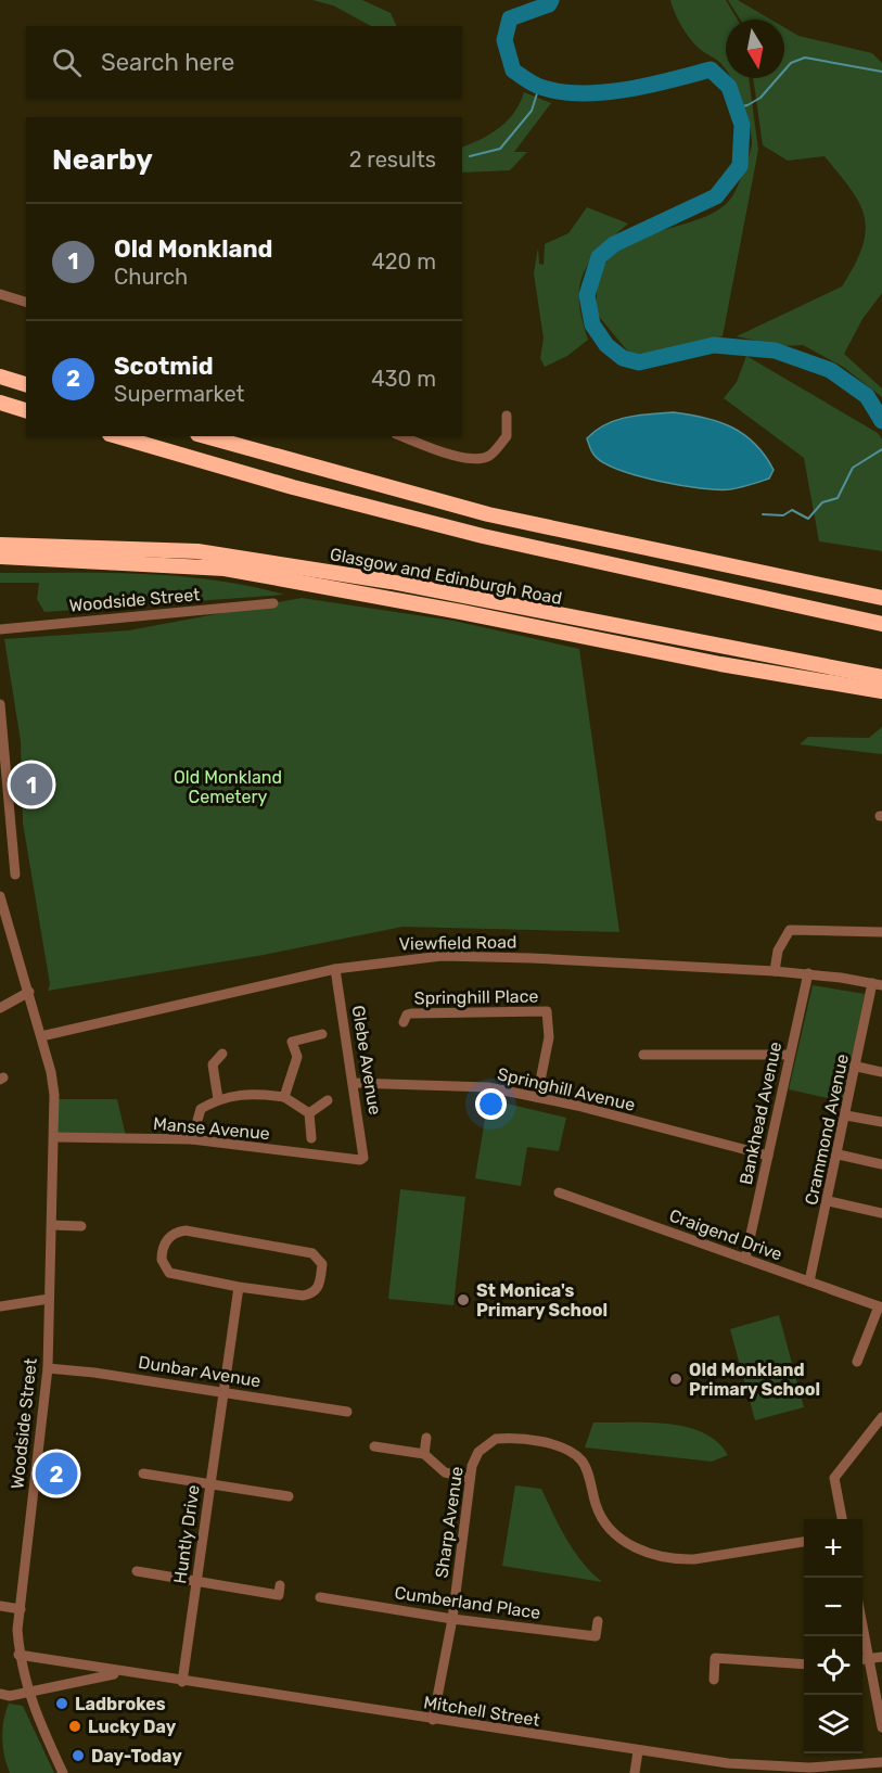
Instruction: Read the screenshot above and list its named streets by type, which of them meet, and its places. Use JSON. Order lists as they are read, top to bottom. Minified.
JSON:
{"streets":{"highway":["Glasgow and Edinburgh Road"],"street":["Woodside Street","Viewfield Road","Springhill Place","Glebe Avenue","Springhill Avenue","Bankhead Avenue","Manse Avenue","Crammond Avenue","Craigend Drive","Dunbar Avenue","Sharp Avenue","Huntly Drive","Cumberland Place","Mitchell Street"]},"crossings":[["Woodside Street","Viewfield Road"],["Woodside Street","Manse Avenue"],["Woodside Street","Dunbar Avenue"],["Woodside Street","Mitchell Street"],["Viewfield Road","Glebe Avenue"],["Viewfield Road","Bankhead Avenue"],["Viewfield Road","Crammond Avenue"],["Springhill Place","Springhill Avenue"],["Glebe Avenue","Springhill Avenue"],["Glebe Avenue","Manse Avenue"],["Springhill Avenue","Bankhead Avenue"],["Bankhead Avenue","Craigend Drive"],["Crammond Avenue","Craigend Drive"],["Dunbar Avenue","Huntly Drive"],["Sharp Avenue","Cumberland Place"],["Sharp Avenue","Mitchell Street"],["Huntly Drive","Mitchell Street"]],"parks":["Old Monkland Cemetery"],"places":["St Monica's Primary School","Old Monkland Primary School","Ladbrokes","Lucky Day","Day-Today"],"north":"bottom","page":{"search":"Search here","heading":["Nearby","2 results"],"list":[{"mark":"1","name":"Old Monkland","note":"Church","value":"420 m"},{"mark":"2","name":"Scotmid","note":"Supermarket","value":"430 m"}],"pins":["1","2"],"map_buttons":["+","−"]}}
